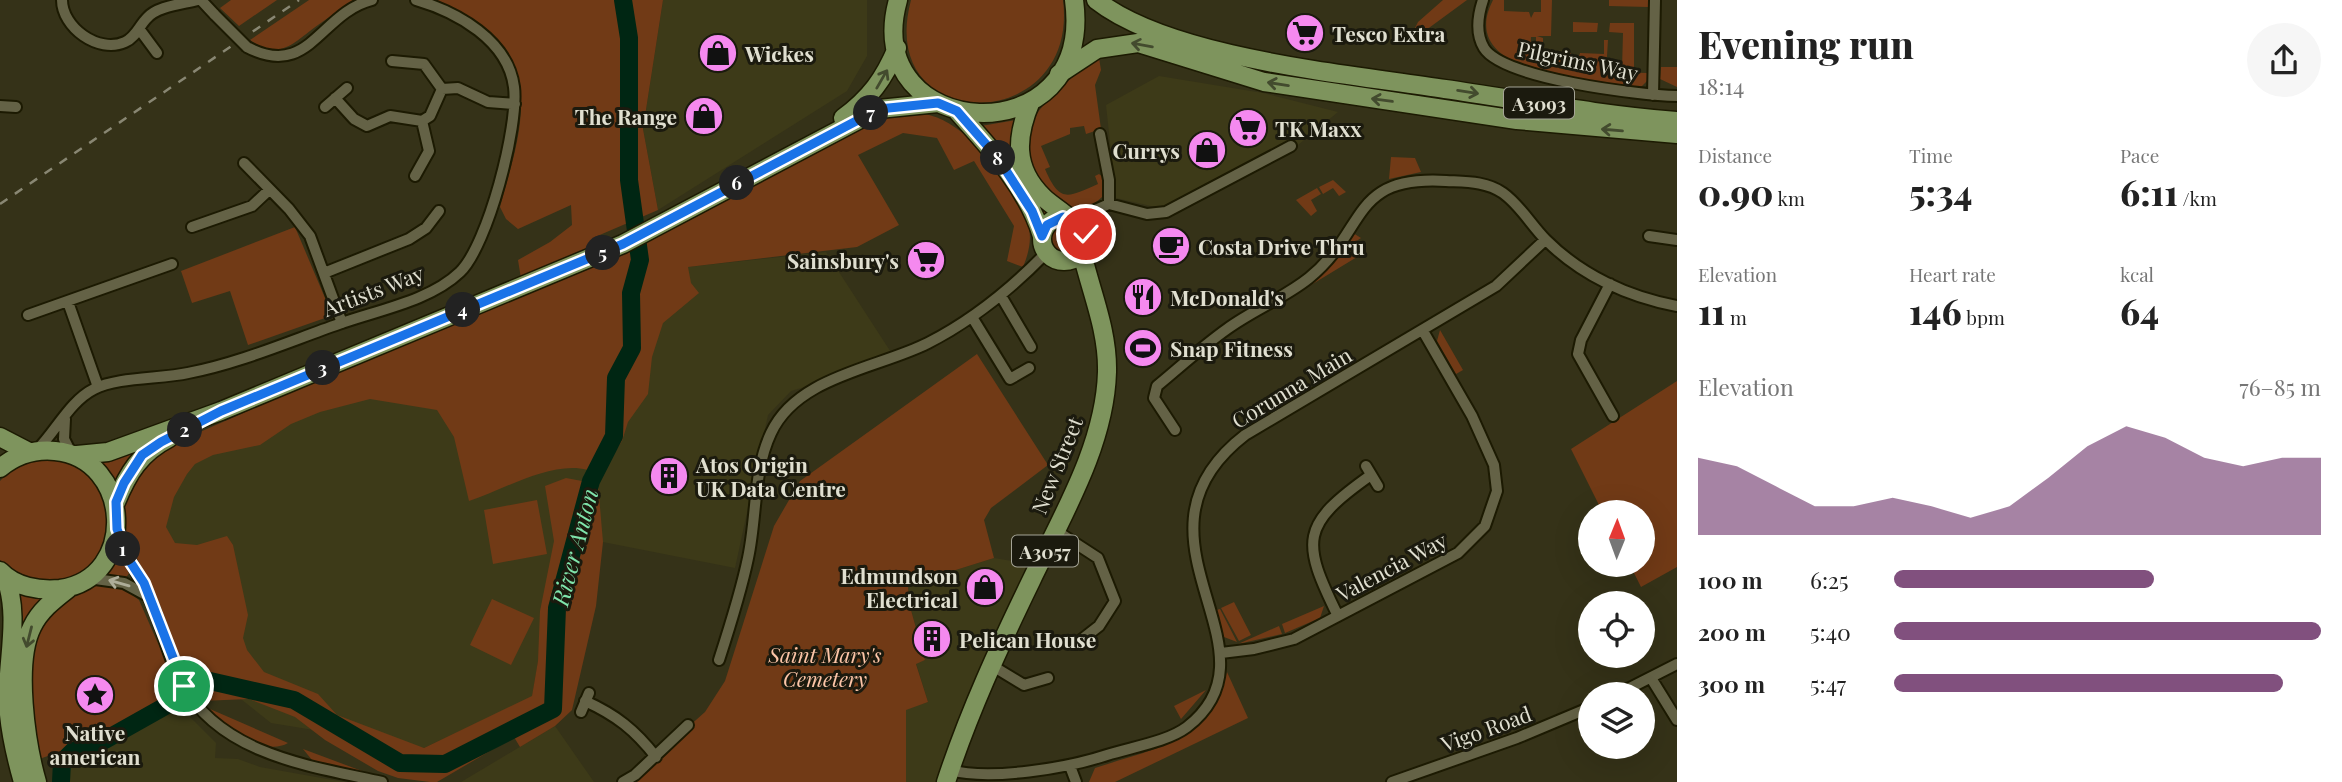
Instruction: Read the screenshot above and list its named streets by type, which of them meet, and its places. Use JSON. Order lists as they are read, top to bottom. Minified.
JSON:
{"streets":{"main road":["A3093","New Street","A3057"],"street":["Pilgrims Way","Artists Way","Corunna Main","Valencia Way","Vigo Road"]},"crossings":[["Corunna Main","New Street"],["Corunna Main","Valencia Way"]],"water":["River Anton"],"parks":["Saint Mary's Cemetery"],"places":{"supermarket":["Tesco Extra","TK Maxx","Sainsbury's"],"shop":["Wickes","The Range","Currys","Edmundson Electrical"],"cafe":["Costa Drive Thru"],"restaurant":["McDonald's"],"sports":["Snap Fitness"],"building":["Atos Origin UK Data Centre","Pelican House"],"place":["Native american"]},"north":"top","page":{"heading":["Evening run","18:14"],"pins":["7","8","6","5","4","3","2","1"],"stats":[["Distance","0.90 km"],["Time","5:34"],["Pace","6:11 /km"],["Elevation","11 m"],["Heart rate","146 bpm"],["kcal","64"]],"chart":["Elevation","76–85 m"],"list":[{"name":"100 m","note":"6:25"},{"name":"200 m","note":"5:40"},{"name":"300 m","note":"5:47"}]}}
